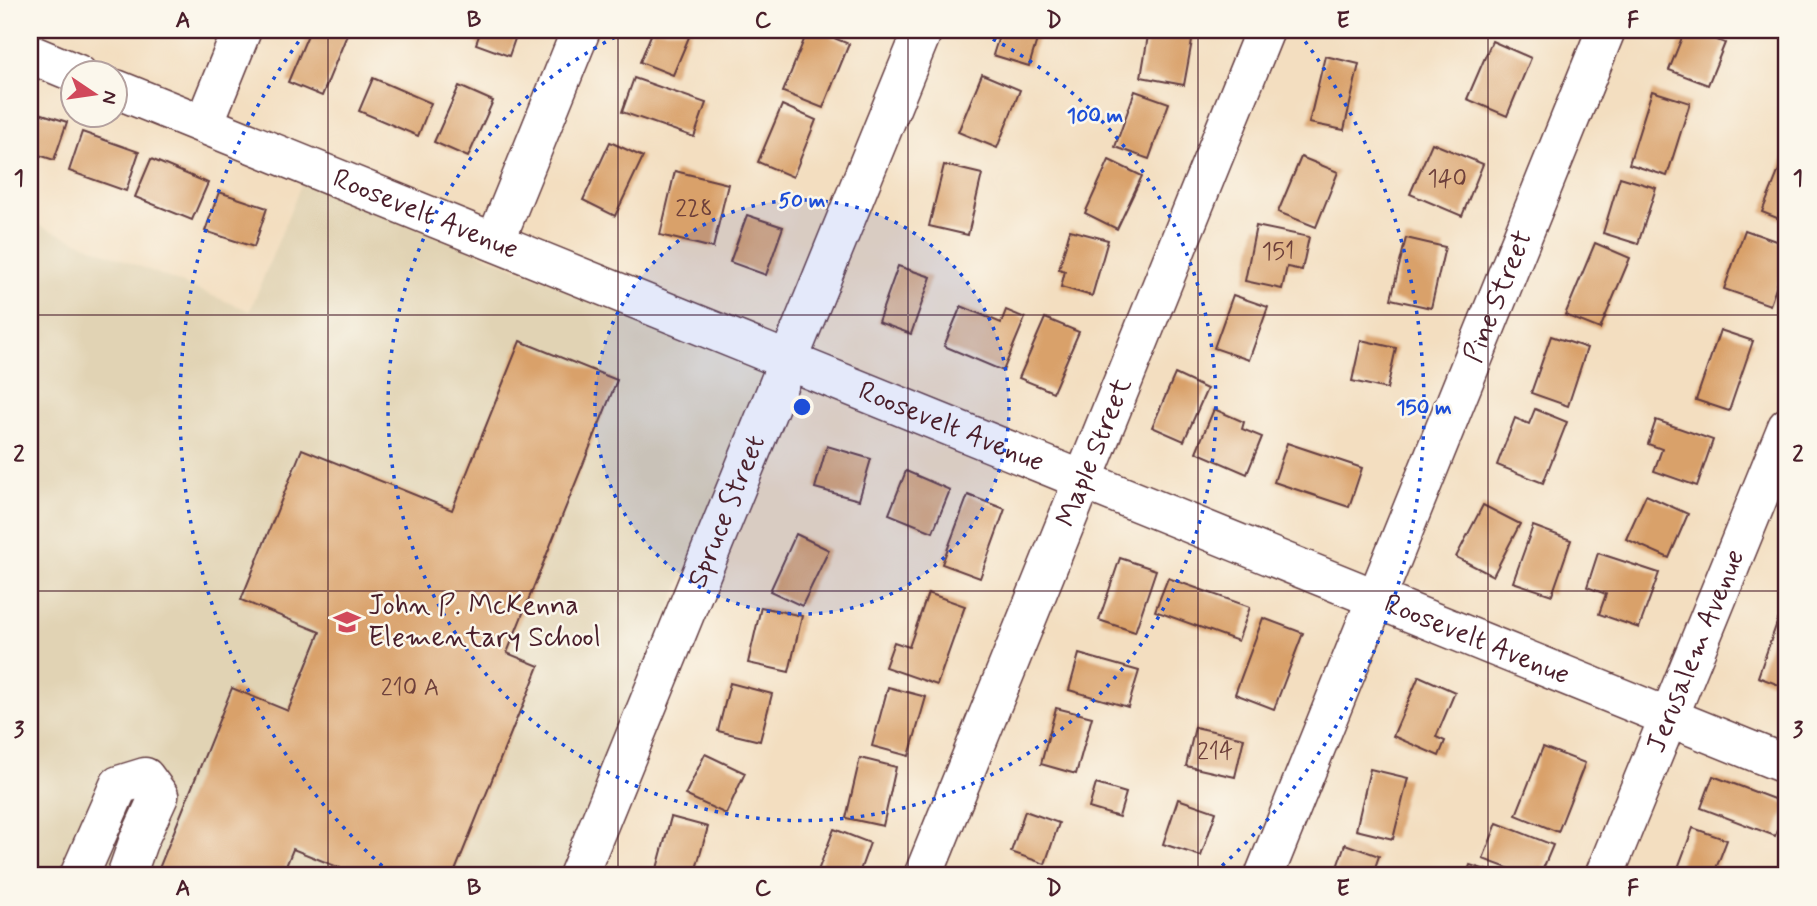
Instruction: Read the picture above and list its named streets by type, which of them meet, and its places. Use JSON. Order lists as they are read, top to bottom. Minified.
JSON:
{"streets":{"street":["Roosevelt Avenue","Pine Street","Maple Street","Spruce Street","Jerusalem Avenue"]},"crossings":[["Roosevelt Avenue","Pine Street"],["Roosevelt Avenue","Maple Street"],["Roosevelt Avenue","Spruce Street"],["Roosevelt Avenue","Jerusalem Avenue"]],"places":{"school or university":["John P. McKenna Elementary School"]},"house_numbers":["140","228","151","210 A","214"],"north":"right","grid":{"columns":["A","B","C","D","E","F"],"rows":["1","2","3"]},"rings":["100 m","50 m","150 m"]}
